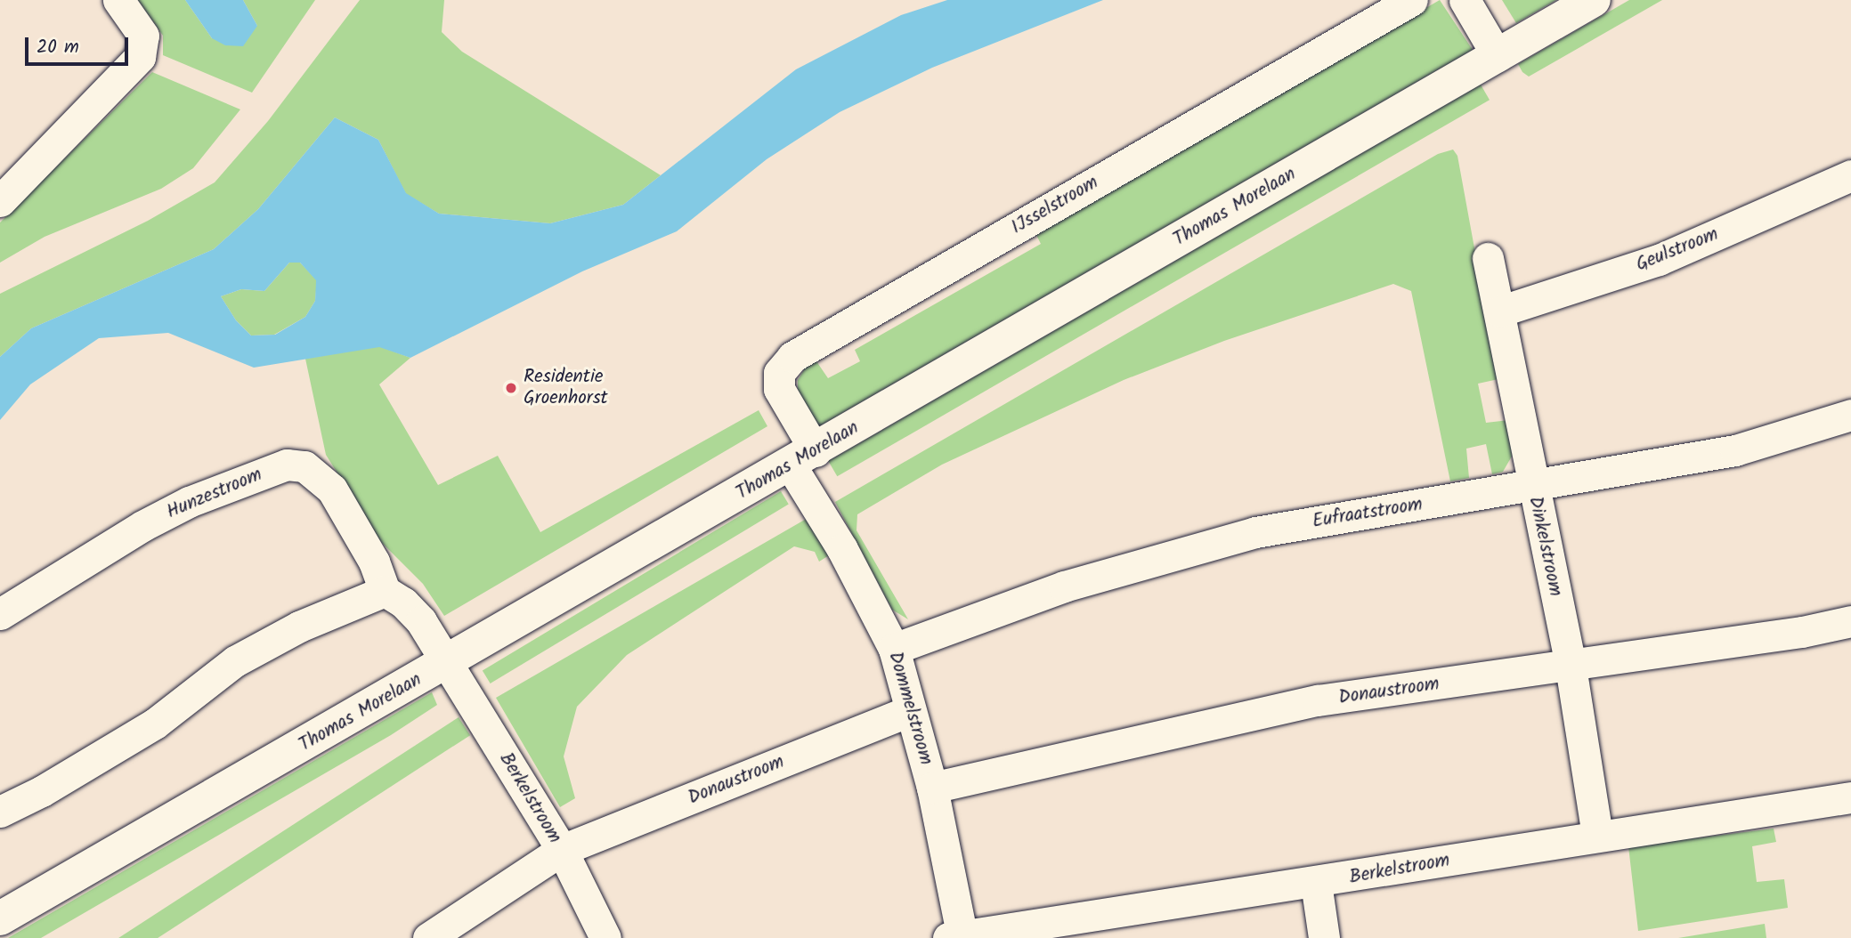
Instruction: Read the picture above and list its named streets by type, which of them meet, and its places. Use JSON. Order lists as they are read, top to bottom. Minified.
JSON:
{"streets":{"street":["IJsselstroom","Thomas Morelaan","Geulstroom","Hunzestroom","Eufraatstroom","Dinkelstroom","Donaustroom","Dommelstroom","Berkelstroom"]},"crossings":[["IJsselstroom","Thomas Morelaan"],["IJsselstroom","Dommelstroom"],["Thomas Morelaan","Dommelstroom"],["Thomas Morelaan","Berkelstroom"],["Geulstroom","Dinkelstroom"],["Eufraatstroom","Dinkelstroom"],["Eufraatstroom","Dommelstroom"],["Dinkelstroom","Donaustroom"],["Dinkelstroom","Berkelstroom"],["Donaustroom","Dommelstroom"],["Donaustroom","Berkelstroom"],["Dommelstroom","Berkelstroom"]],"places":["Residentie Groenhorst"],"scale_bar":"20 m"}
